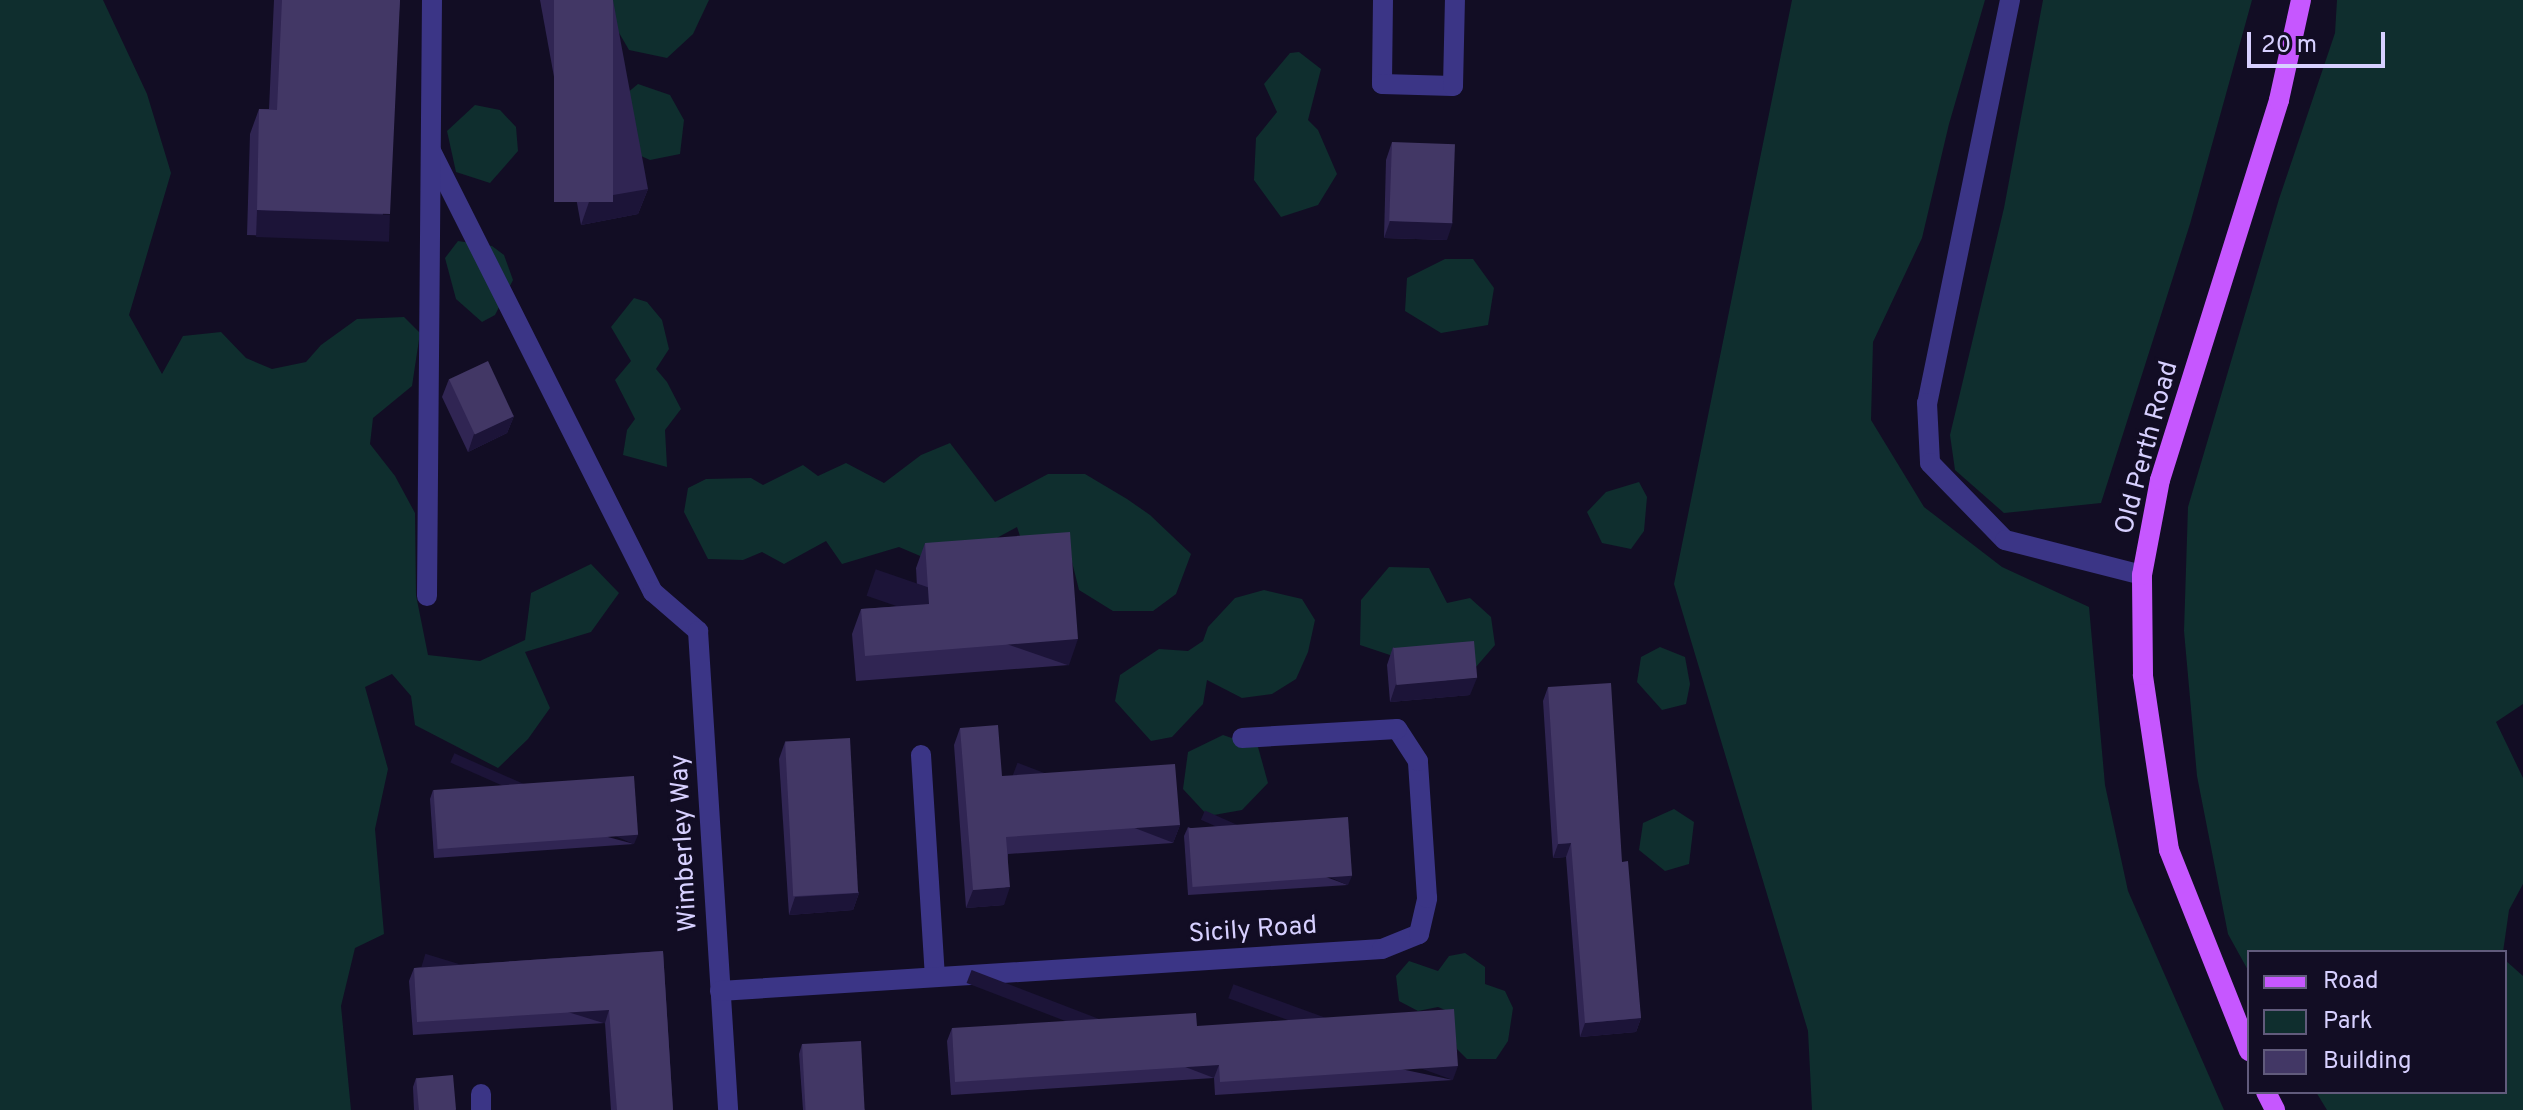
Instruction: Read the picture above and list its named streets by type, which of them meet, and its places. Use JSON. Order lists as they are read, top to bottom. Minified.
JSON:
{"streets":{"main road":["Old Perth Road"],"street":["Wimberley Way","Sicily Road"]},"crossings":[["Wimberley Way","Sicily Road"]],"legend":["Road","Park","Building"],"scale_bar":"20 m"}
